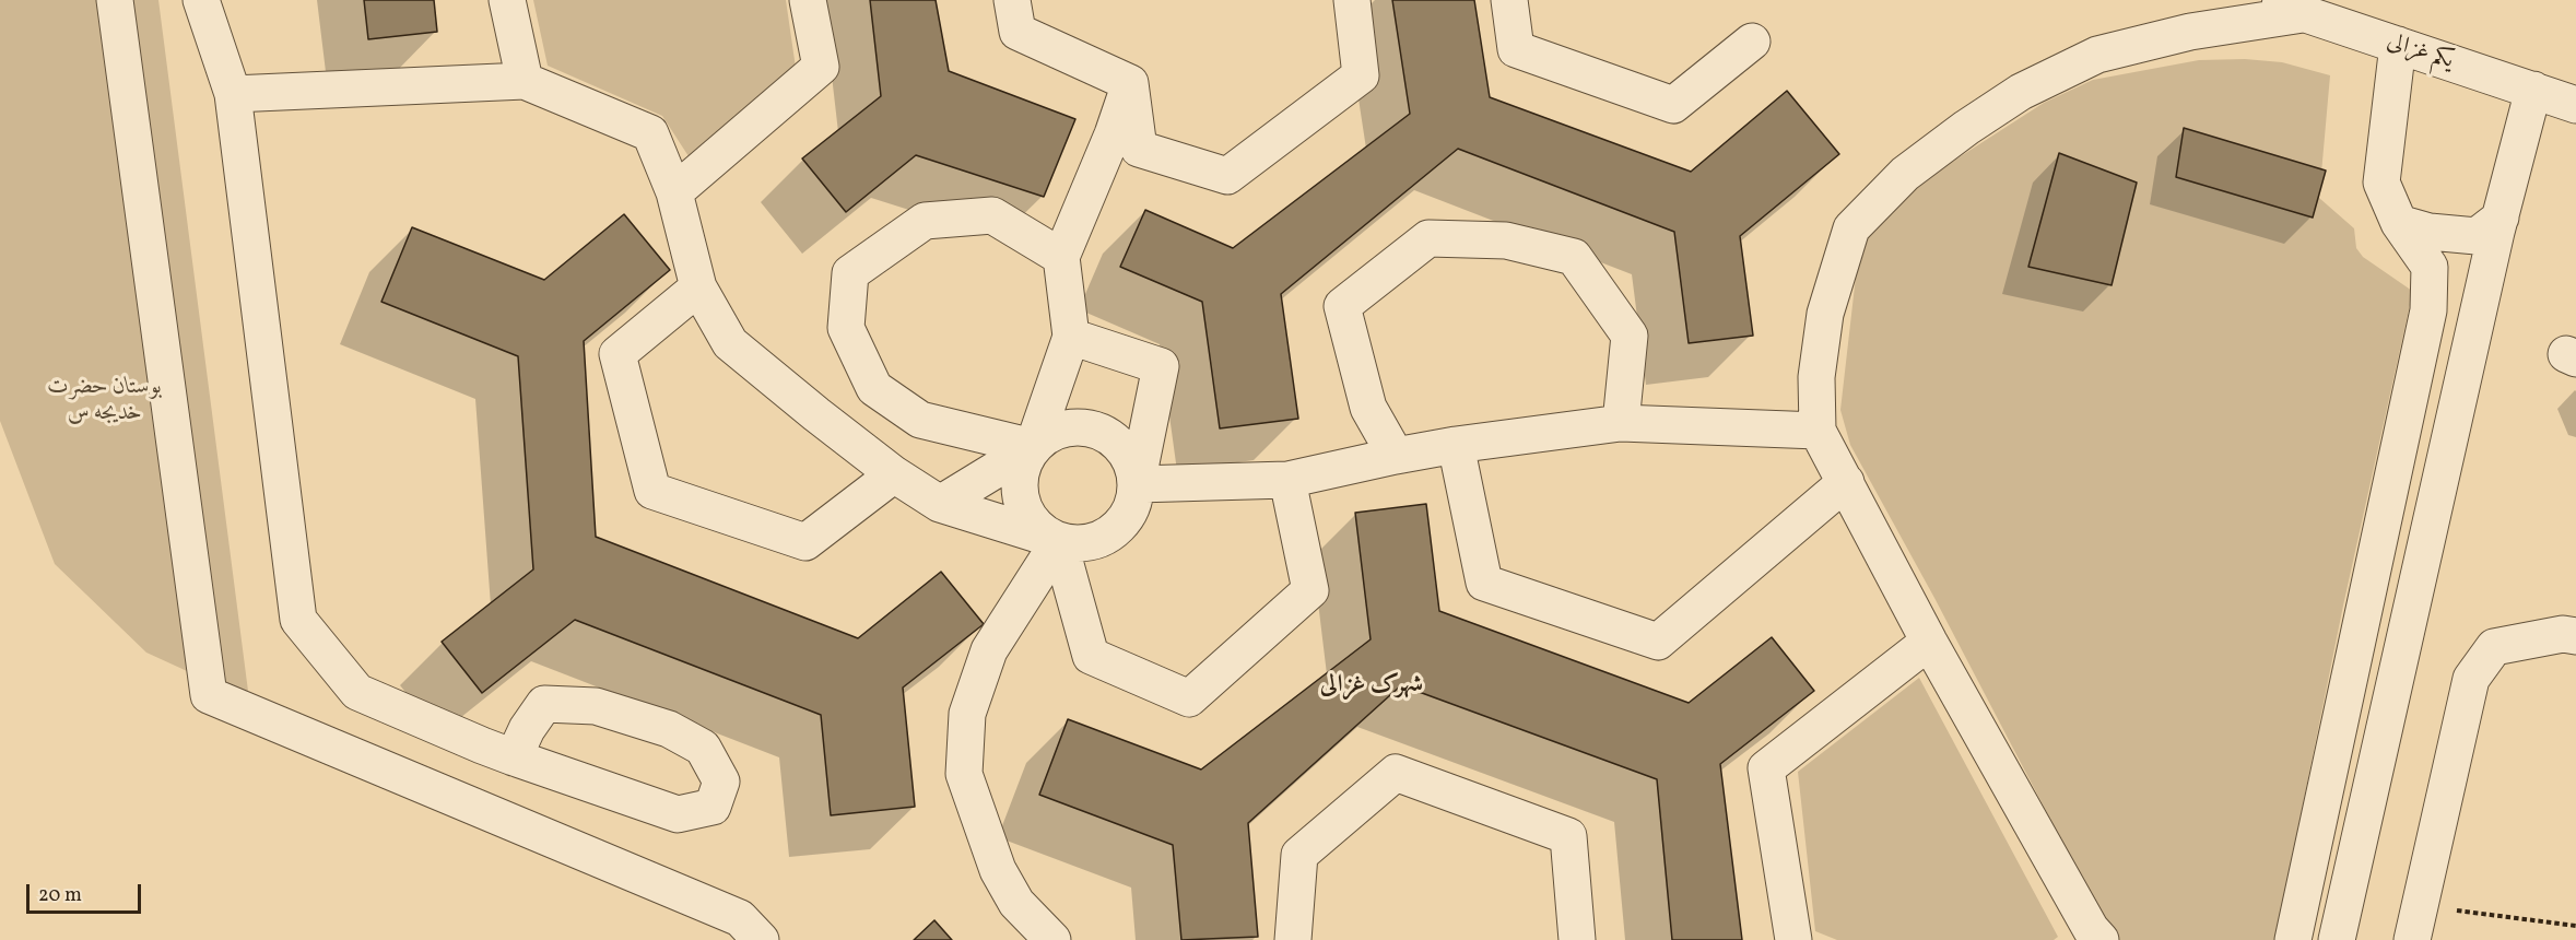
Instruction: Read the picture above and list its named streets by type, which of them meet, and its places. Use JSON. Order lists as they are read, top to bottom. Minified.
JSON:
{"streets":{"street":["یکم غزالی"]},"districts":["شهرک غزالی"],"parks":["بوستان حضرت خدیجه س"],"scale_bar":"20 m"}
